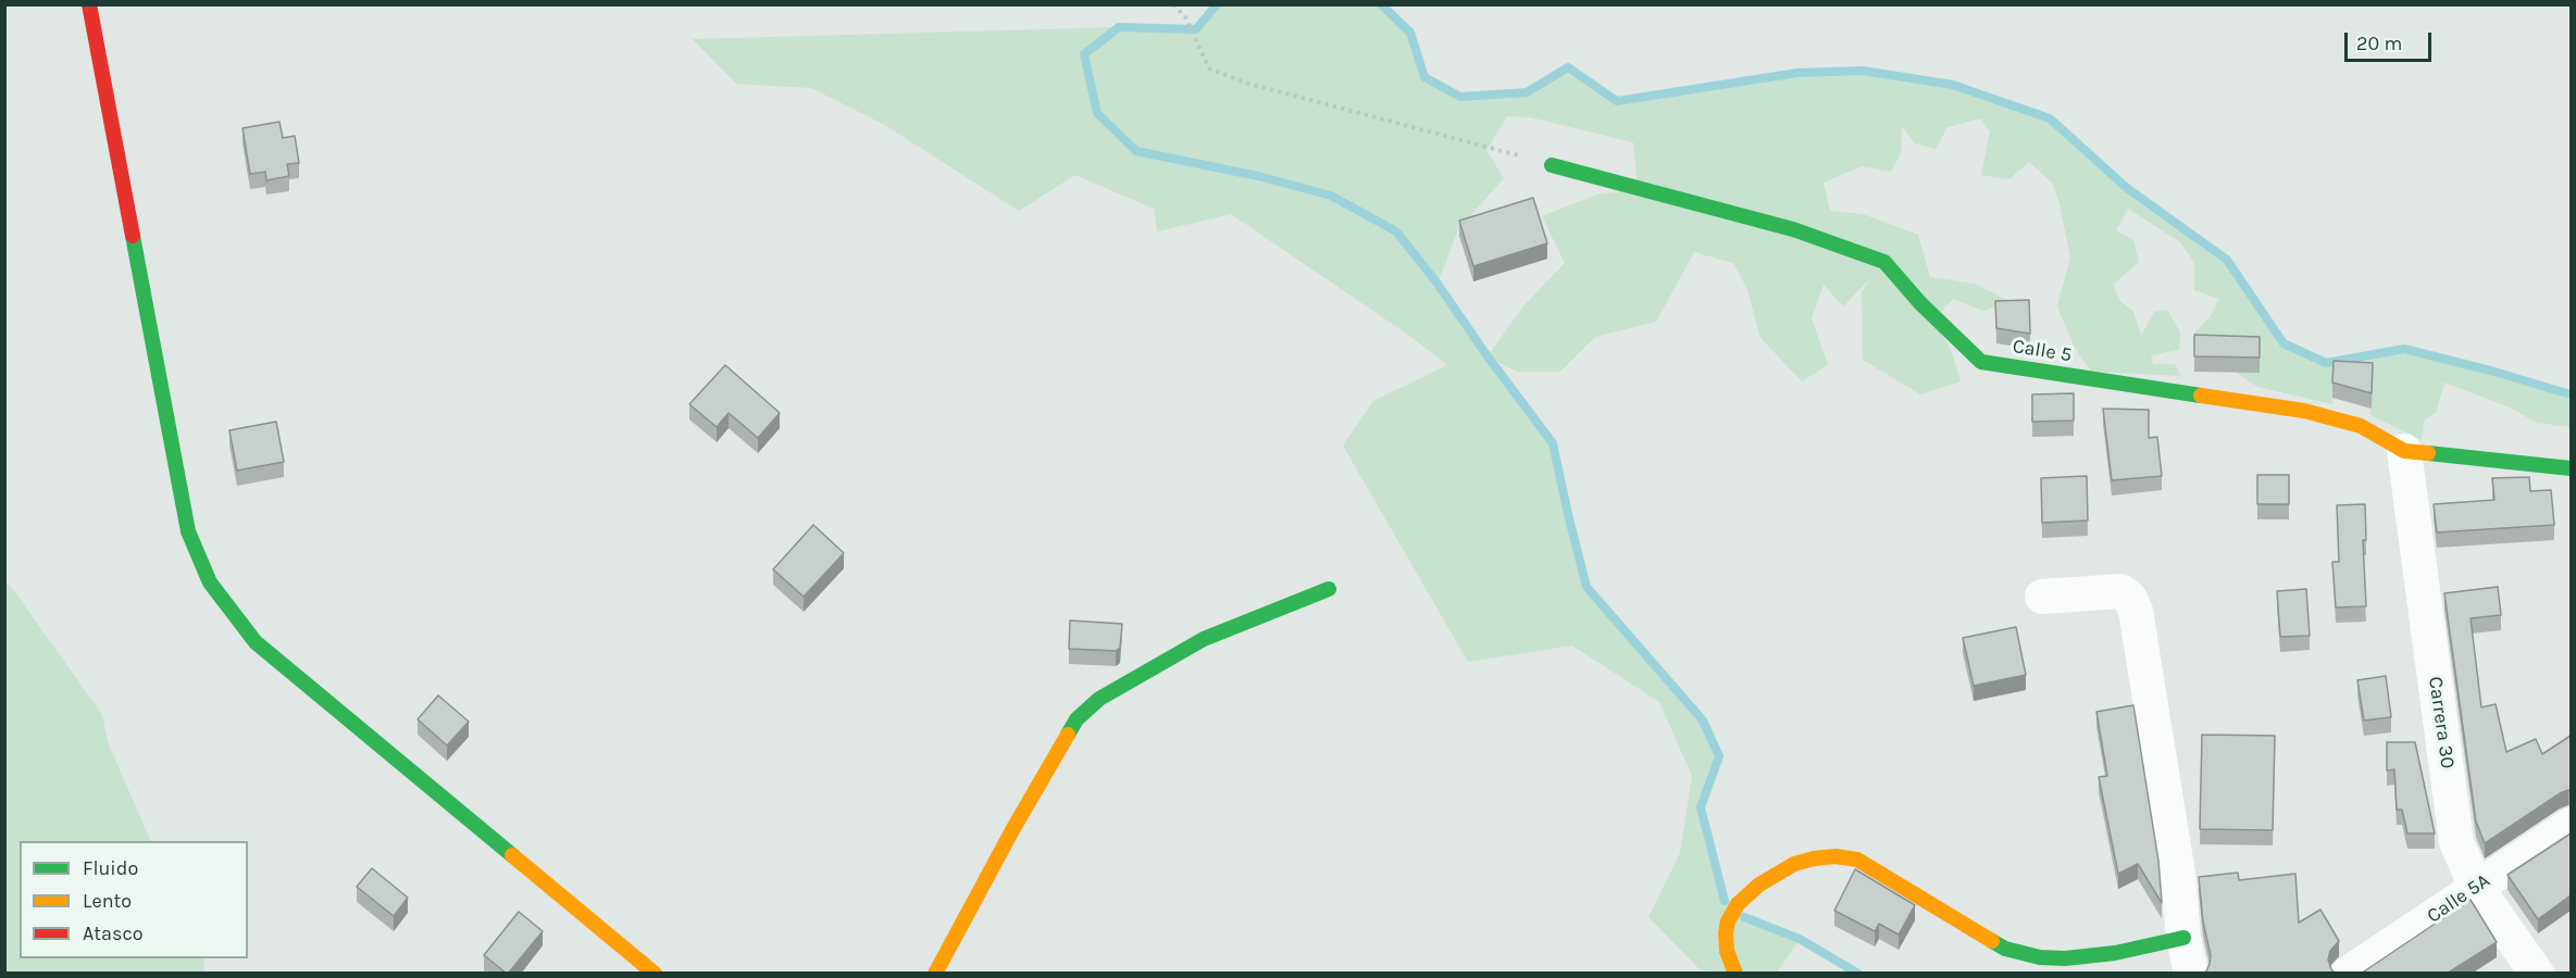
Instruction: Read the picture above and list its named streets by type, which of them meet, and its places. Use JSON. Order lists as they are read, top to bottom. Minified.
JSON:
{"streets":{"street":["Calle 5","Carrera 30","Calle 5A"]},"crossings":[["Calle 5","Carrera 30"],["Carrera 30","Calle 5A"]],"legend":["Fluido","Lento","Atasco"],"scale_bar":"20 m"}
